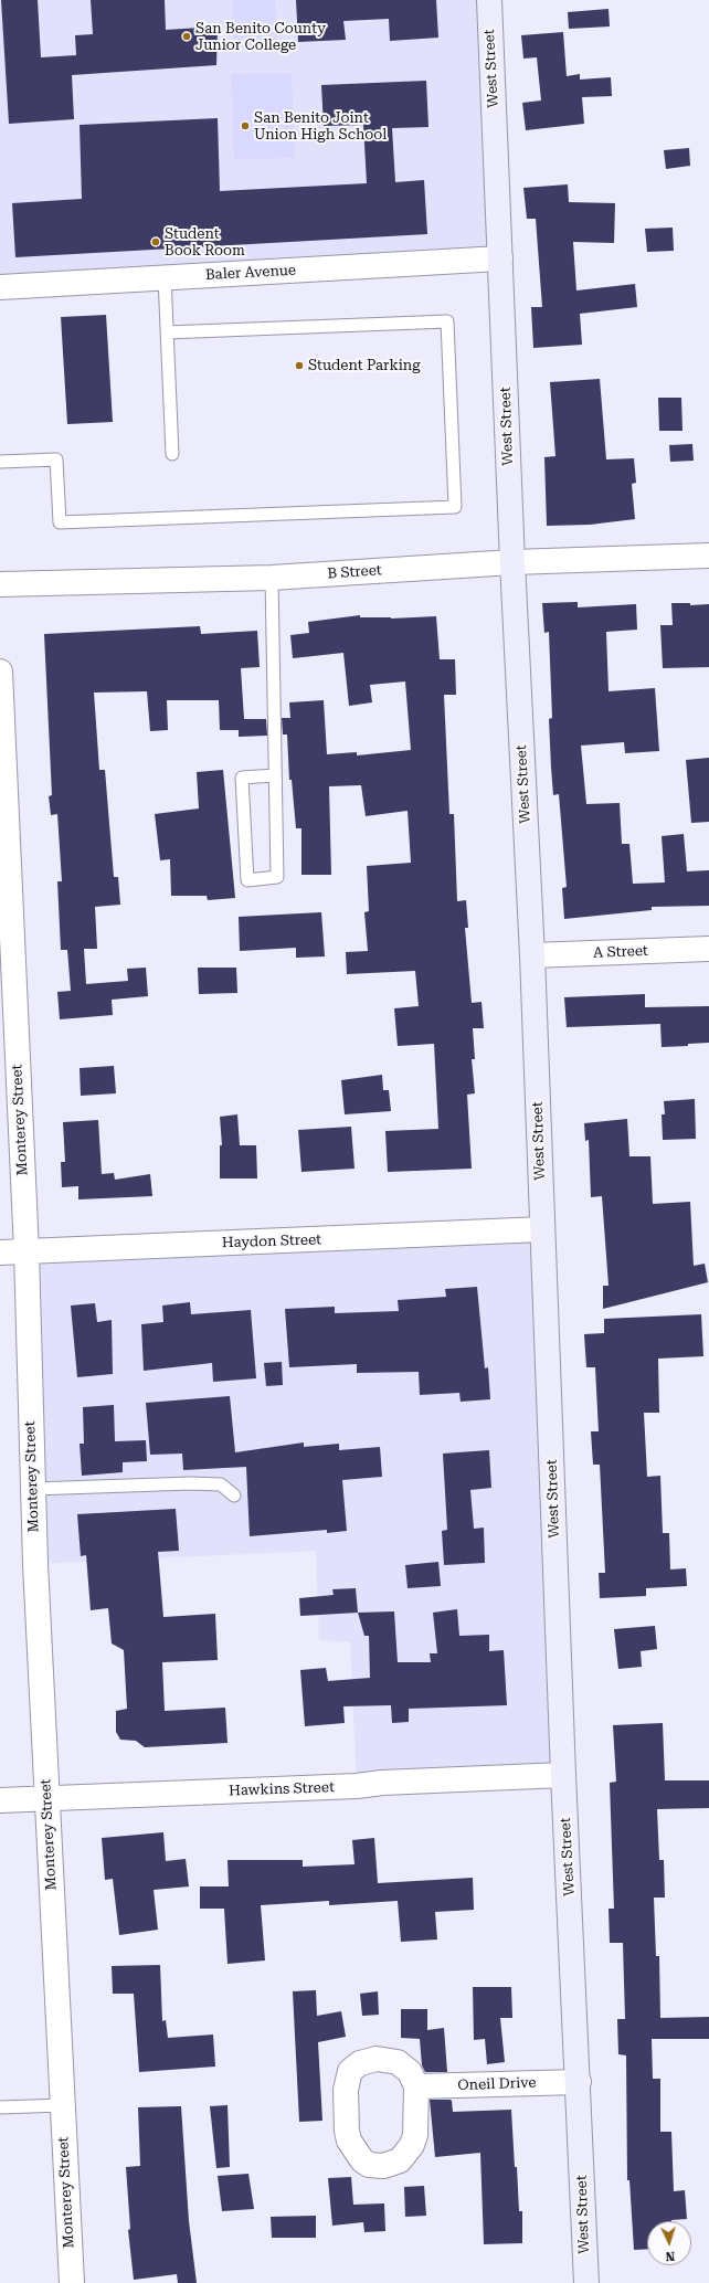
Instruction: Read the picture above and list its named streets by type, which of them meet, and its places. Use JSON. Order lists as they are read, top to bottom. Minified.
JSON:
{"streets":{"street":["West Street","Baler Avenue","B Street","A Street","Monterey Street","Haydon Street","Hawkins Street","Oneil Drive"]},"crossings":[["West Street","Baler Avenue"],["West Street","B Street"],["West Street","A Street"],["West Street","Haydon Street"],["West Street","Hawkins Street"],["West Street","Oneil Drive"],["Monterey Street","Haydon Street"],["Monterey Street","Hawkins Street"]],"places":["San Benito County Junior College","San Benito Joint Union High School","Student Book Room","Student Parking"],"north":"bottom"}
